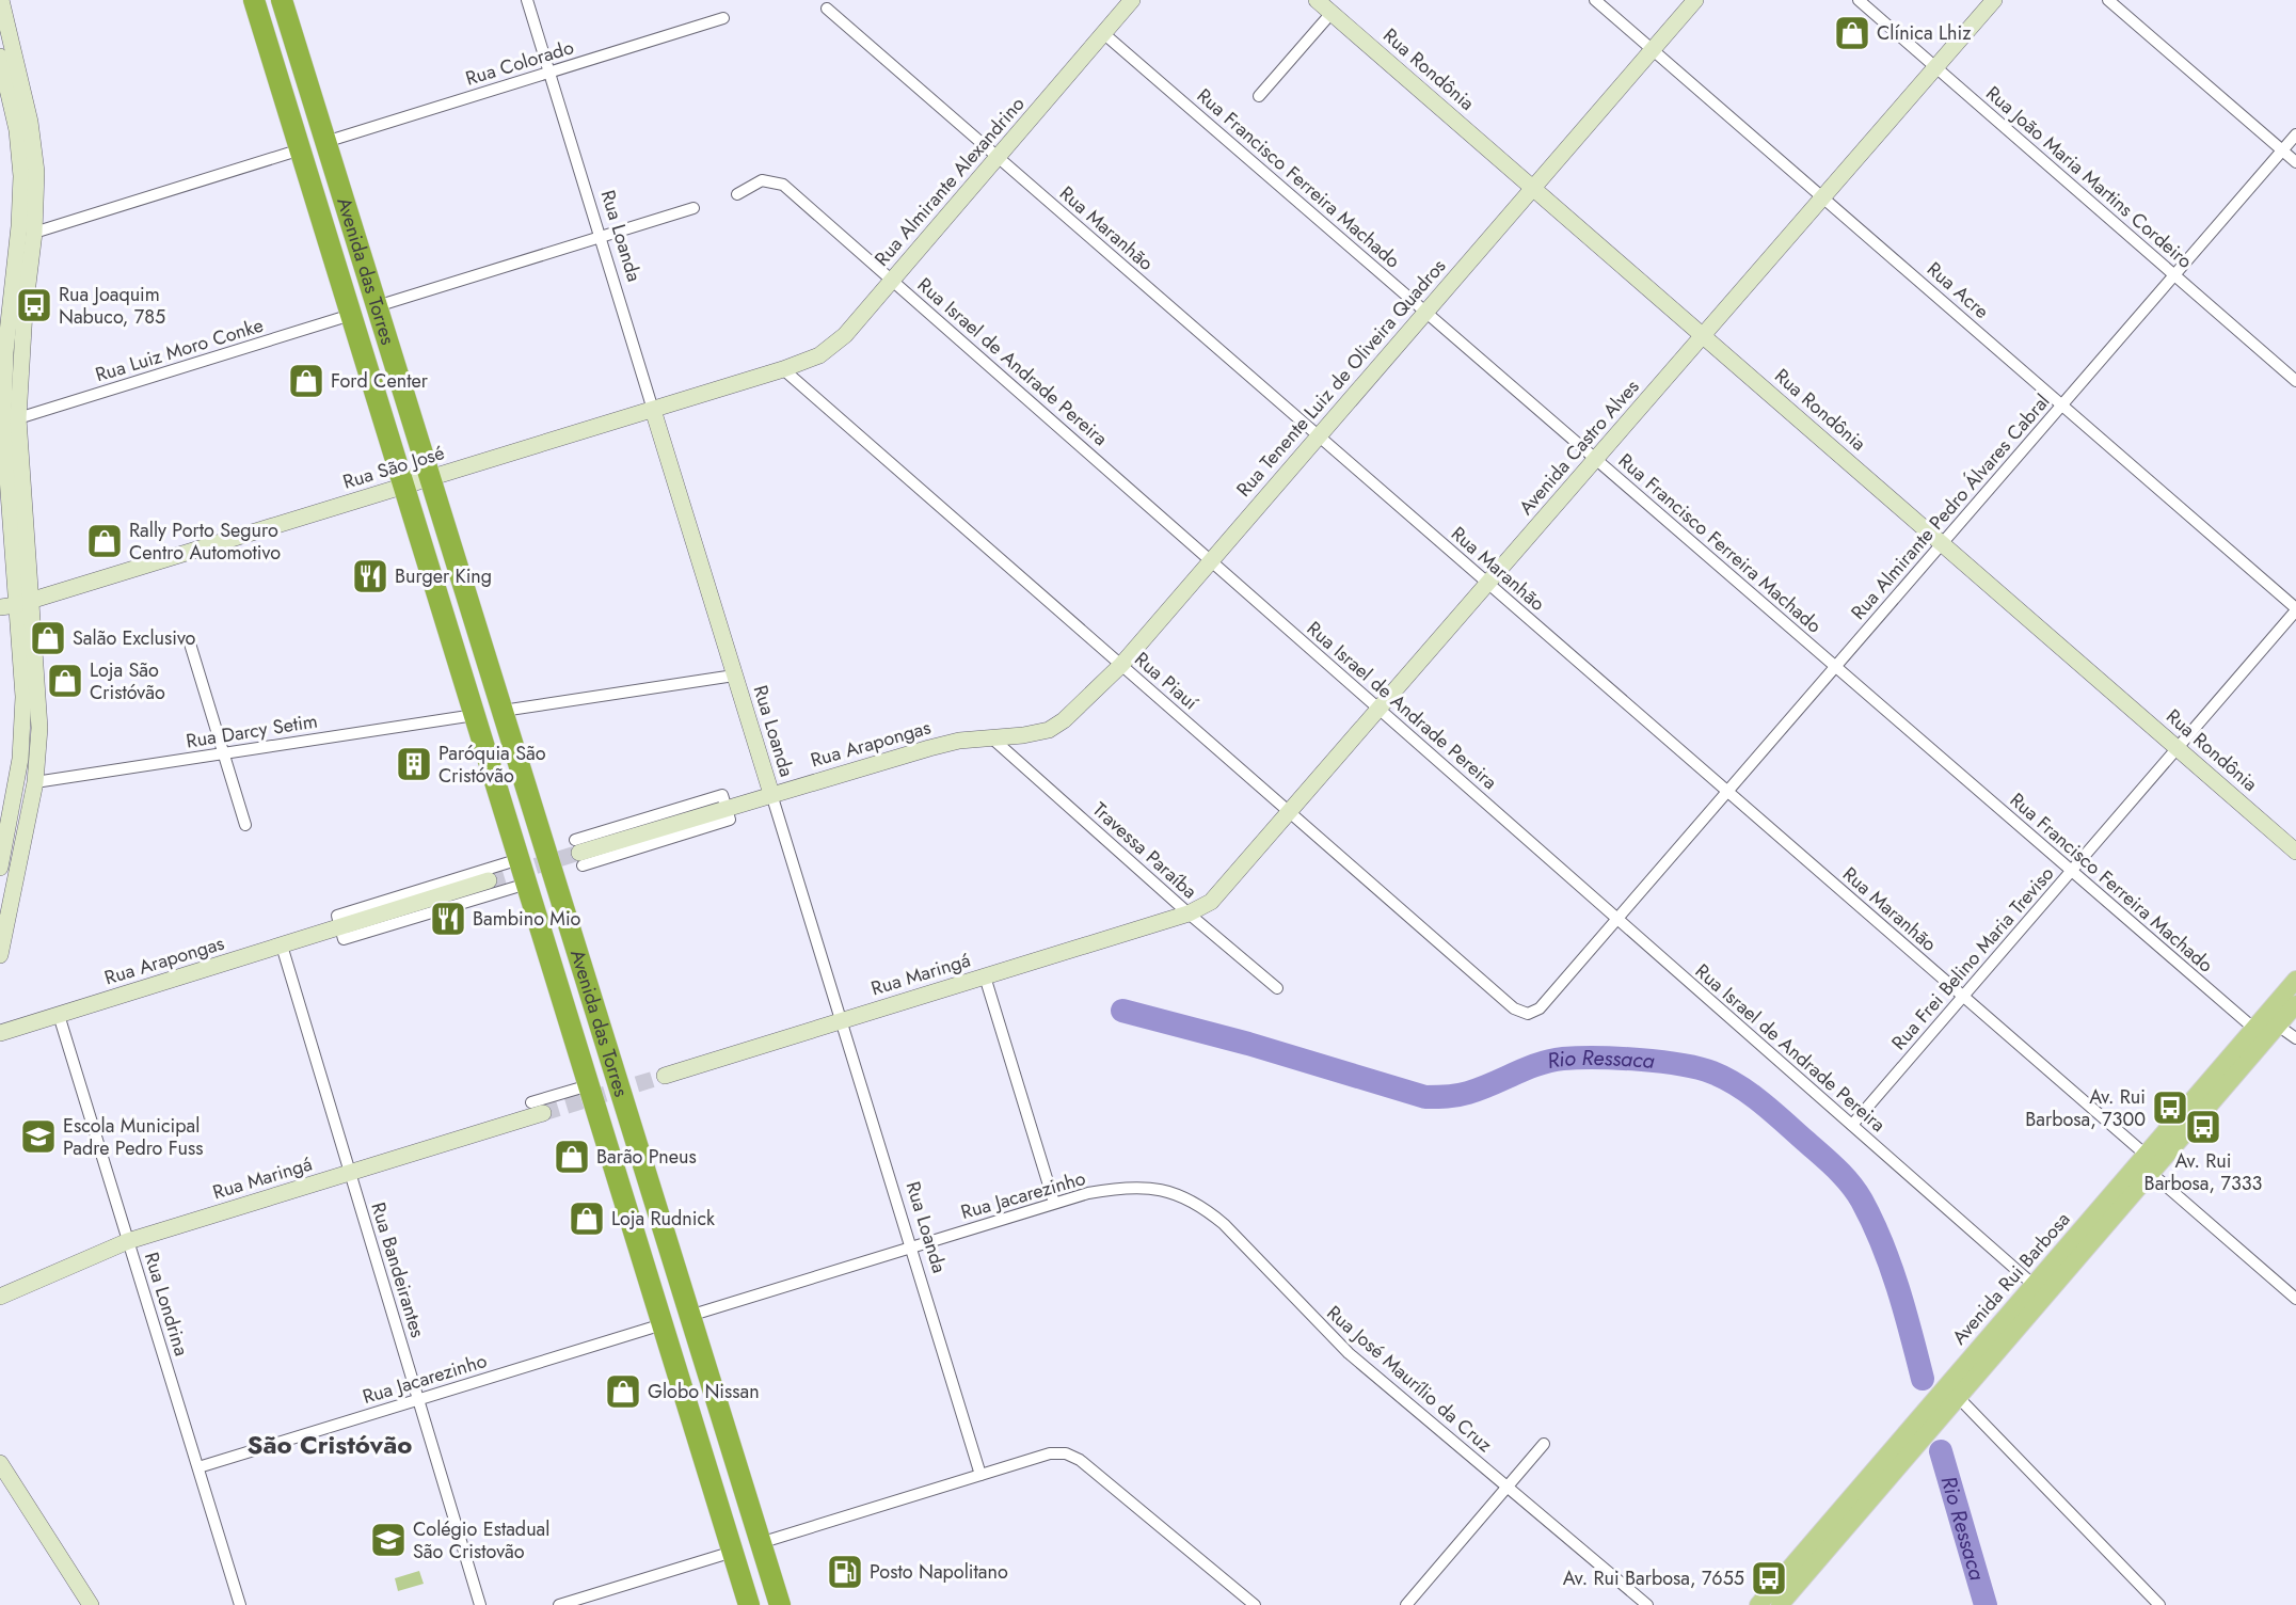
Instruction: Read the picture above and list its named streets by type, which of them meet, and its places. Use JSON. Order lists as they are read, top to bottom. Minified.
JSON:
{"streets":{"highway":["Avenida das Torres"],"main road":["Rua Rondônia","Rua Almirante Alexandrino","Rua Loanda","Rua Tenente Luiz de Oliveira Quadros","Avenida Castro Alves","Rua São José","Rua Arapongas","Rua Maringá","Avenida Rui Barbosa"],"street":["Rua Colorado","Rua João Maria Martins Cordeiro","Rua Francisco Ferreira Machado","Rua Maranhão","Rua Acre","Rua Luiz Moro Conke","Rua Israel de Andrade Pereira","Rua Almirante Pedro Álvares Cabral","Rua Piauí","Rua Darcy Setim","Travessa Paraíba","Rua Frei Belino Maria Treviso","Rua Jacarezinho","Rua Bandeirantes","Rua Londrina","Rua José Maurílio da Cruz"]},"crossings":[["Rua Colorado","Rua Loanda"],["Rua Colorado","Avenida das Torres"],["Rua Rondônia","Rua Tenente Luiz de Oliveira Quadros"],["Rua Rondônia","Avenida Castro Alves"],["Rua Rondônia","Rua Almirante Pedro Álvares Cabral"],["Rua Rondônia","Rua Frei Belino Maria Treviso"],["Rua João Maria Martins Cordeiro","Avenida Castro Alves"],["Rua João Maria Martins Cordeiro","Rua Almirante Pedro Álvares Cabral"],["Rua Francisco Ferreira Machado","Rua Almirante Alexandrino"],["Rua Francisco Ferreira Machado","Rua Tenente Luiz de Oliveira Quadros"],["Rua Francisco Ferreira Machado","Avenida Castro Alves"],["Rua Francisco Ferreira Machado","Rua Almirante Pedro Álvares Cabral"],["Rua Francisco Ferreira Machado","Rua Frei Belino Maria Treviso"],["Rua Francisco Ferreira Machado","Avenida Rui Barbosa"],["Rua Almirante Alexandrino","Rua Maranhão"],["Rua Almirante Alexandrino","Rua Israel de Andrade Pereira"],["Rua Almirante Alexandrino","Rua São José"],["Rua Almirante Alexandrino","Rua Piauí"],["Rua Maranhão","Rua Tenente Luiz de Oliveira Quadros"],["Rua Maranhão","Avenida Castro Alves"],["Rua Maranhão","Rua Almirante Pedro Álvares Cabral"],["Rua Maranhão","Rua Frei Belino Maria Treviso"],["Rua Maranhão","Avenida Rui Barbosa"],["Rua Loanda","Rua São José"],["Rua Loanda","Rua Arapongas"],["Rua Loanda","Rua Maringá"],["Rua Loanda","Rua Jacarezinho"],["Avenida das Torres","Rua Luiz Moro Conke"],["Avenida das Torres","Rua São José"],["Avenida das Torres","Rua Darcy Setim"],["Avenida das Torres","Rua Arapongas"],["Avenida das Torres","Rua Jacarezinho"],["Rua Acre","Rua Tenente Luiz de Oliveira Quadros"],["Rua Acre","Avenida Castro Alves"],["Rua Acre","Rua Almirante Pedro Álvares Cabral"],["Rua Acre","Rua Frei Belino Maria Treviso"],["Rua Israel de Andrade Pereira","Rua Tenente Luiz de Oliveira Quadros"],["Rua Israel de Andrade Pereira","Avenida Castro Alves"],["Rua Israel de Andrade Pereira","Rua Almirante Pedro Álvares Cabral"],["Rua Israel de Andrade Pereira","Rua Frei Belino Maria Treviso"],["Rua Israel de Andrade Pereira","Avenida Rui Barbosa"],["Rua Tenente Luiz de Oliveira Quadros","Rua Piauí"],["Rua Tenente Luiz de Oliveira Quadros","Rua Arapongas"],["Rua Tenente Luiz de Oliveira Quadros","Travessa Paraíba"],["Avenida Castro Alves","Rua Piauí"],["Avenida Castro Alves","Travessa Paraíba"],["Avenida Castro Alves","Rua Maringá"],["Rua São José","Rua Piauí"],["Rua Almirante Pedro Álvares Cabral","Rua Piauí"],["Rua Arapongas","Travessa Paraíba"],["Rua Arapongas","Rua Bandeirantes"],["Rua Arapongas","Rua Londrina"],["Travessa Paraíba","Rua Maringá"],["Rua Maringá","Rua Bandeirantes"],["Rua Maringá","Rua Londrina"],["Rua Jacarezinho","Rua Bandeirantes"],["Rua Jacarezinho","Rua Londrina"],["Rua Jacarezinho","Rua José Maurílio da Cruz"]],"districts":["São Cristóvão"],"water":["Rio Ressaca"],"places":{"shop":["Clínica Lhiz","Ford Center","Rally Porto Seguro Centro Automotivo","Salão Exclusivo","Loja São Cristóvão","Barão Pneus","Loja Rudnick","Globo Nissan"],"bus stop":["Rua Joaquim Nabuco, 785","Av. Rui Barbosa, 7300","Av. Rui Barbosa, 7333","Av. Rui Barbosa, 7655"],"restaurant":["Burger King","Bambino Mio"],"building":["Paróquia São Cristóvão"],"school or university":["Escola Municipal Padre Pedro Fuss","Colégio Estadual São Cristovão"],"fuel station":["Posto Napolitano"]}}
